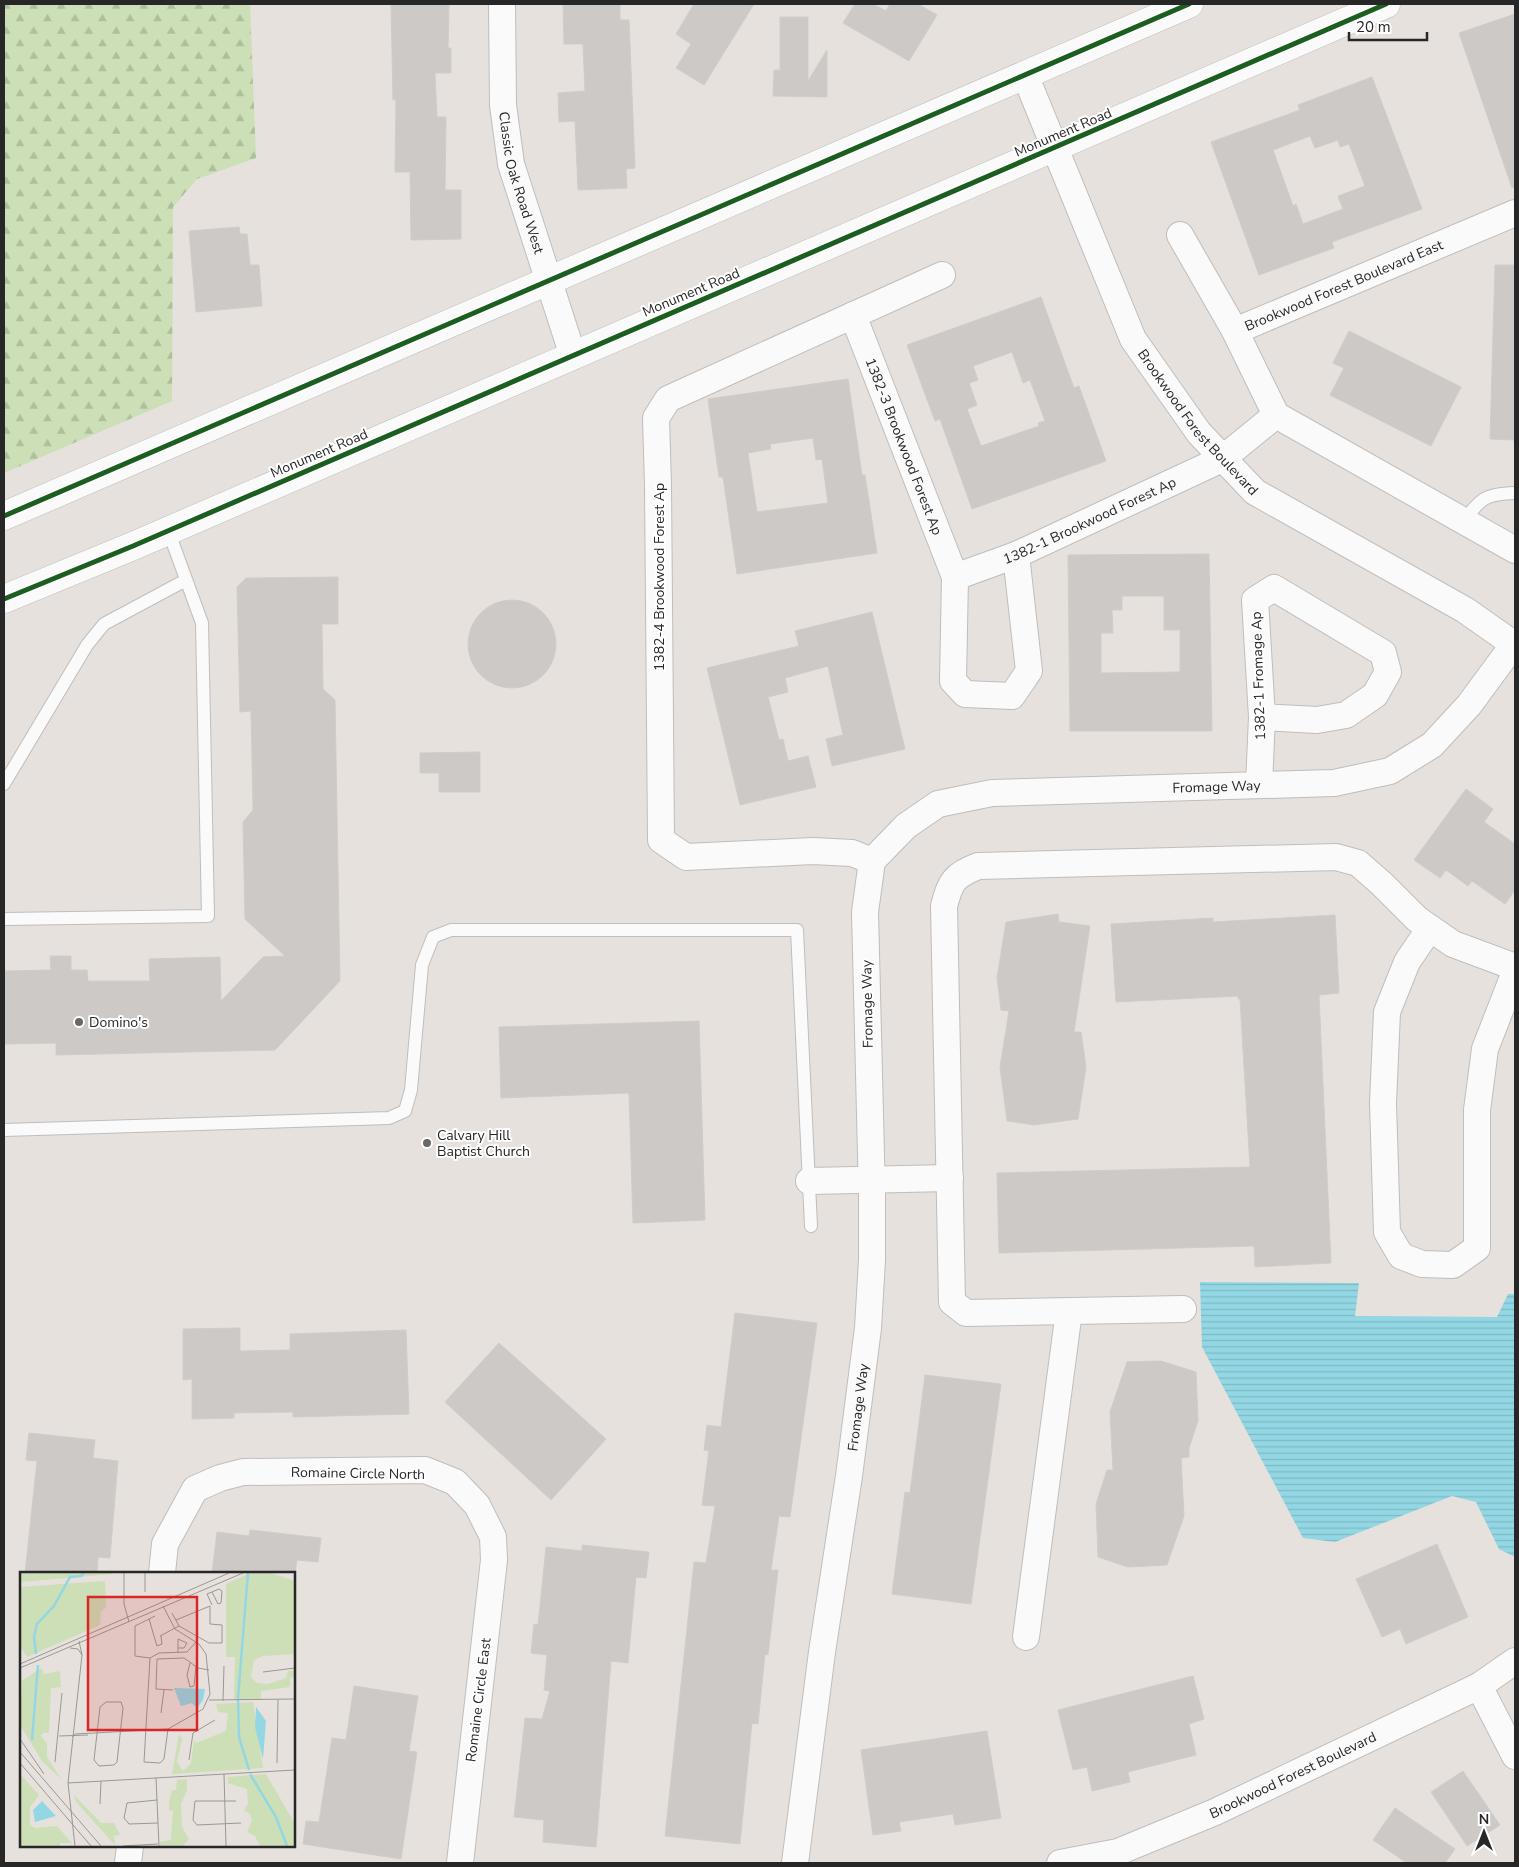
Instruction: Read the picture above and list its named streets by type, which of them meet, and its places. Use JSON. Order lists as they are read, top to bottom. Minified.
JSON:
{"streets":{"main road":["Monument Road"],"street":["Classic Oak Road West","Brookwood Forest Boulevard East","Brookwood Forest Boulevard","1382-3 Brookwood Forest Ap","1382-1 Brookwood Forest Ap","1382-4 Brookwood Forest Ap","1382-1 Fromage Ap","Fromage Way","Romaine Circle North","Romaine Circle East"]},"crossings":[["Monument Road","Classic Oak Road West"],["Monument Road","Brookwood Forest Boulevard"],["Brookwood Forest Boulevard East","1382-1 Brookwood Forest Ap"],["Brookwood Forest Boulevard","1382-1 Brookwood Forest Ap"],["Brookwood Forest Boulevard","Fromage Way"],["1382-3 Brookwood Forest Ap","1382-1 Brookwood Forest Ap"],["1382-3 Brookwood Forest Ap","1382-4 Brookwood Forest Ap"],["1382-4 Brookwood Forest Ap","Fromage Way"],["1382-1 Fromage Ap","Fromage Way"],["Romaine Circle North","Romaine Circle East"]],"places":["Domino's","Calvary Hill Baptist Church"],"scale_bar":"20 m","north":"top"}
